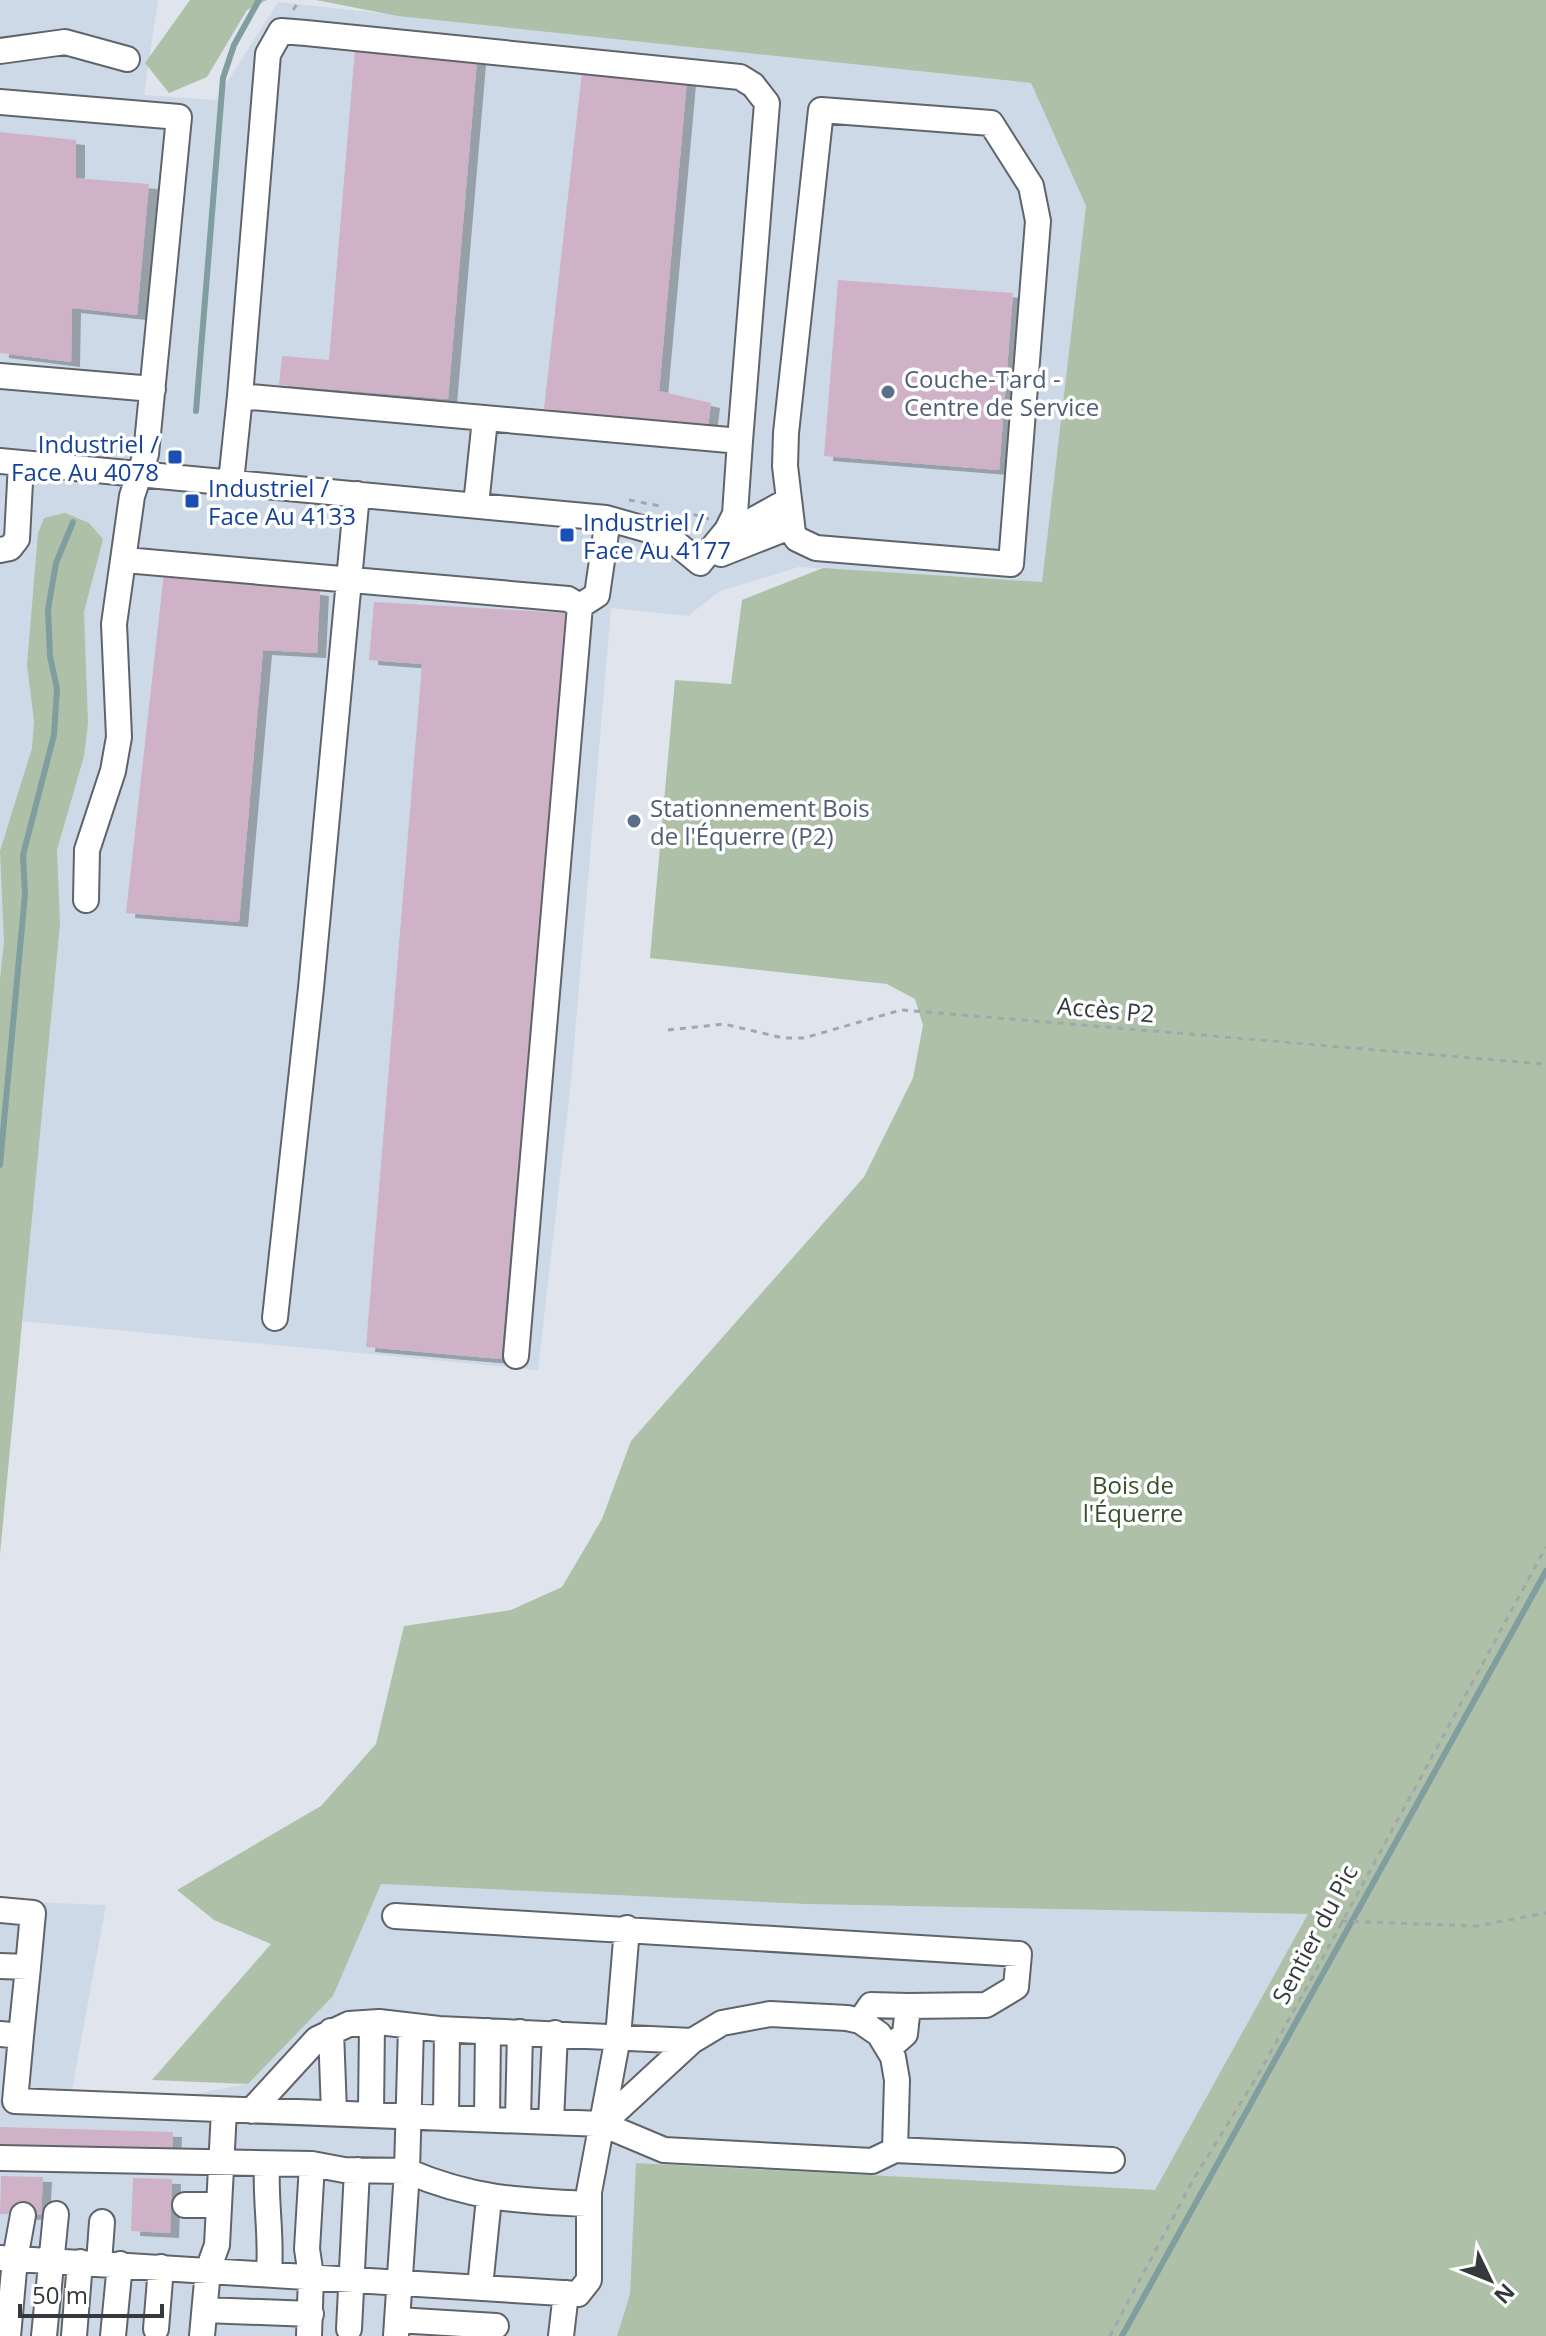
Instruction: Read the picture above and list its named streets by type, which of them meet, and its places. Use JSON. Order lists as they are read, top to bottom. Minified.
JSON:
{"streets":{"path":["Accès P2","Sentier du Pic"]},"parks":["Bois de l'Équerre"],"places":{"other":["Couche-Tard - Centre de Service","Stationnement Bois de l'Équerre (P2)"],"transit":["Industriel / Face Au 4078","Industriel / Face Au 4133","Industriel / Face Au 4177"]},"scale_bar":"50 m","north":"bottom right"}
